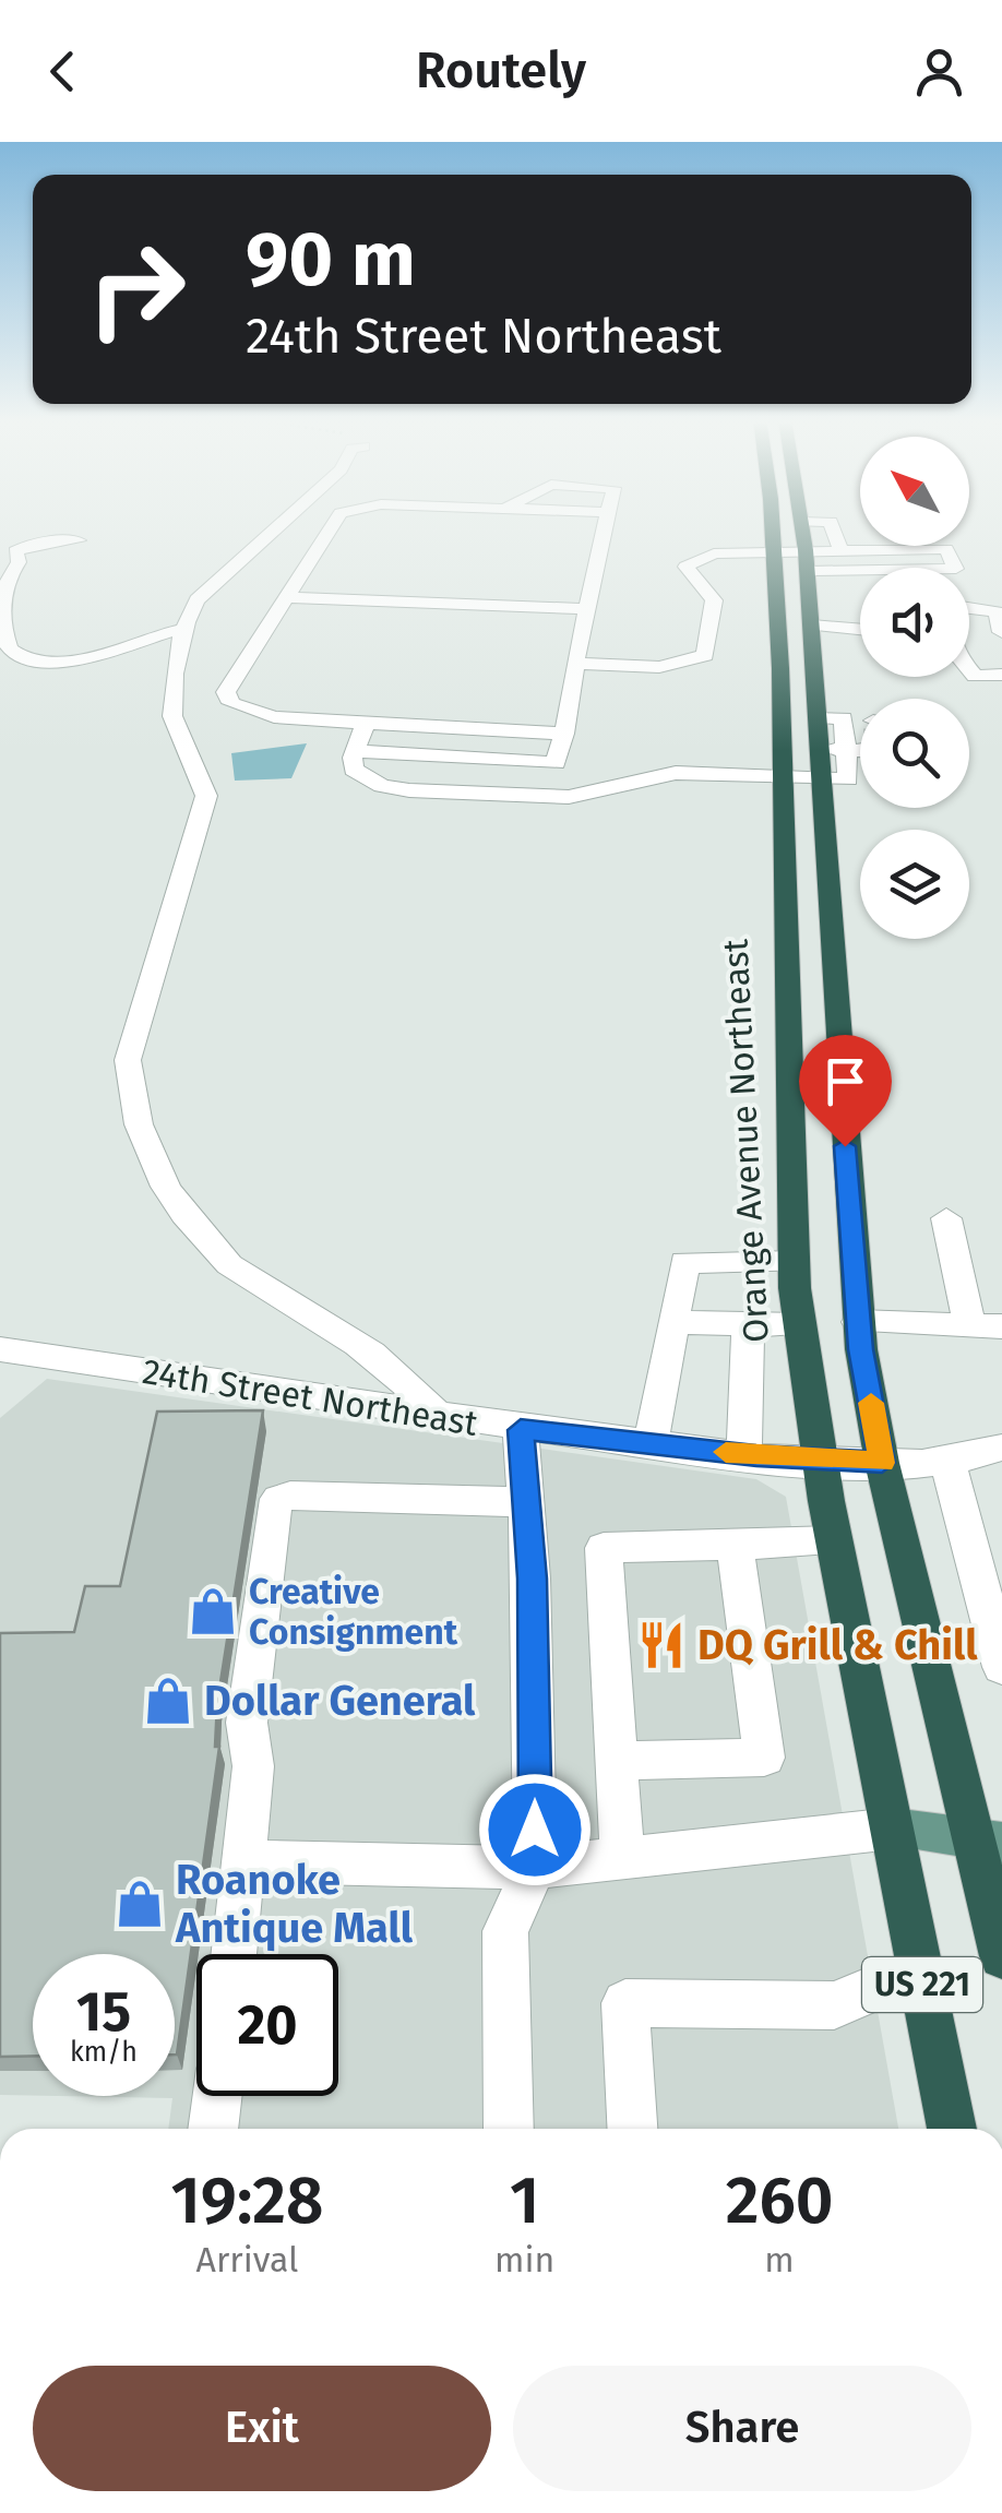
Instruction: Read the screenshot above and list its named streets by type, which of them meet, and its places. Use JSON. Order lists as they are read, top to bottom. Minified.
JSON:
{"streets":{"highway":["Orange Avenue Northeast","US 221"],"street":["24th Street Northeast"]},"crossings":[["Orange Avenue Northeast","24th Street Northeast"],["24th Street Northeast","US 221"]],"places":{"shop":["Creative Consignment","Dollar General","Roanoke Antique Mall"],"restaurant":["DQ Grill & Chill"]},"north":"top left","page":{"header":"Routely","turn":["90 m","24th Street Northeast"],"speed":"15 km/h","limit":"20","eta":["19:28","Arrival","1","min","260","m"],"buttons":["Exit","Share"]}}
